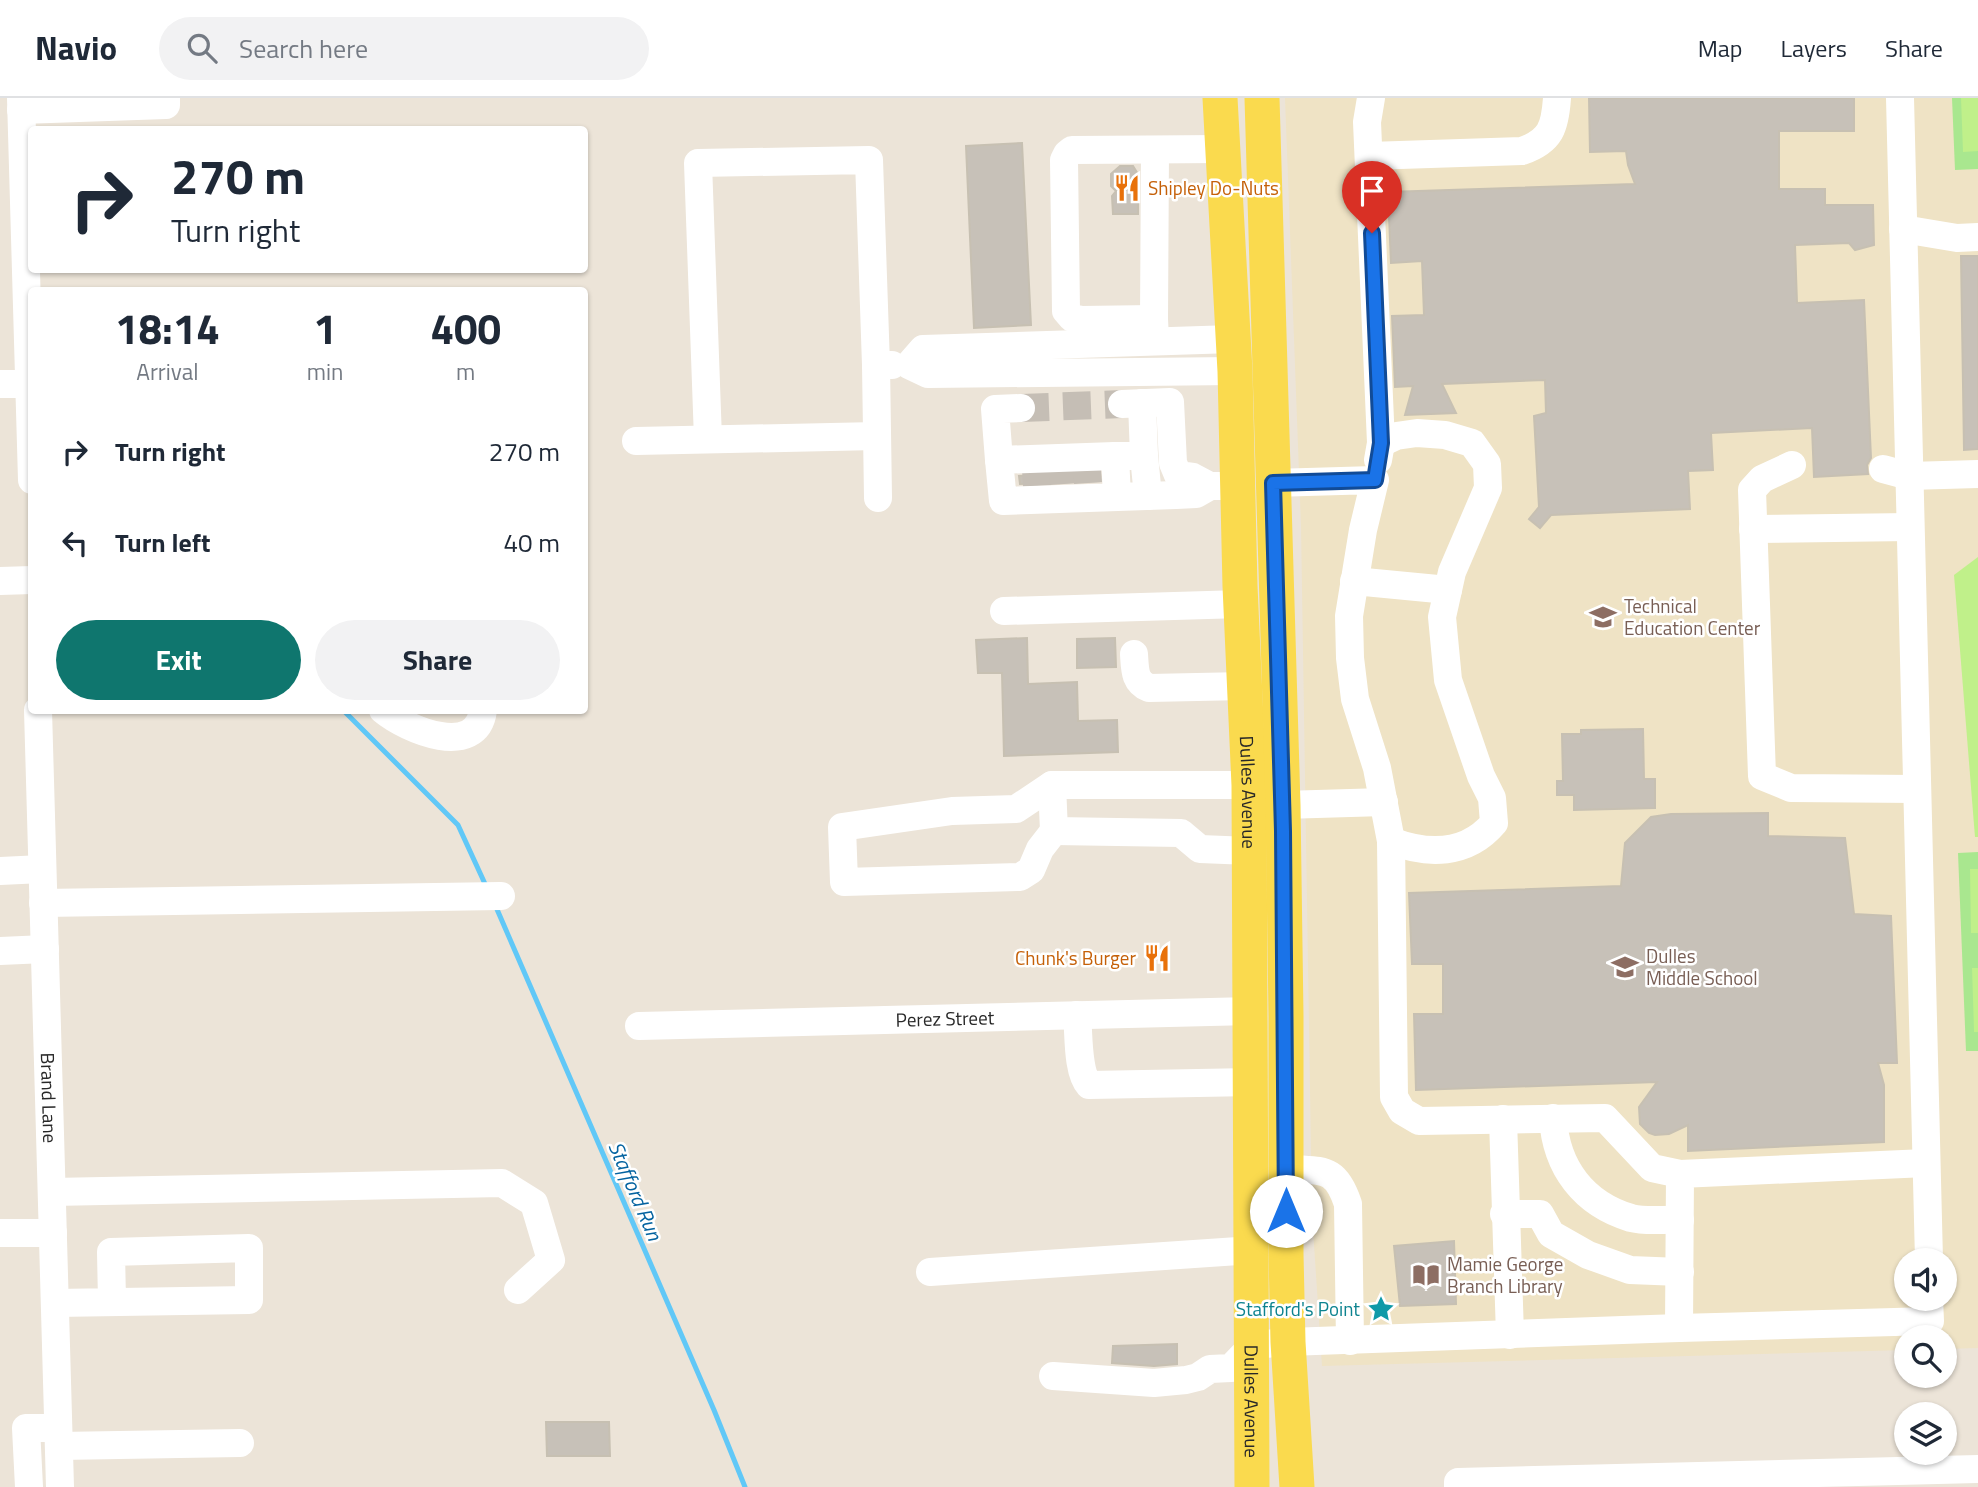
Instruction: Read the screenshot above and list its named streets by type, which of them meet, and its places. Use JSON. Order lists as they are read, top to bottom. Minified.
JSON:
{"streets":{"main road":["Dulles Avenue"],"street":["Perez Street","Brand Lane"]},"crossings":[["Dulles Avenue","Perez Street"]],"water":["Stafford Run"],"places":{"restaurant":["Shipley Do-Nuts","Chunk's Burger"],"school or university":["Technical Education Center","Dulles Middle School"],"library":["Mamie George Branch Library"],"place":["Stafford's Point"]},"page":{"header":"Navio","search":"Search here","nav":["Map","Layers","Share"],"turn":["270 m","Turn right"],"eta":["18:14","Arrival","1","min","400","m"],"list":[{"name":"Turn right","value":"270 m"},{"name":"Turn left","value":"40 m"}],"buttons":["Exit","Share"]}}
